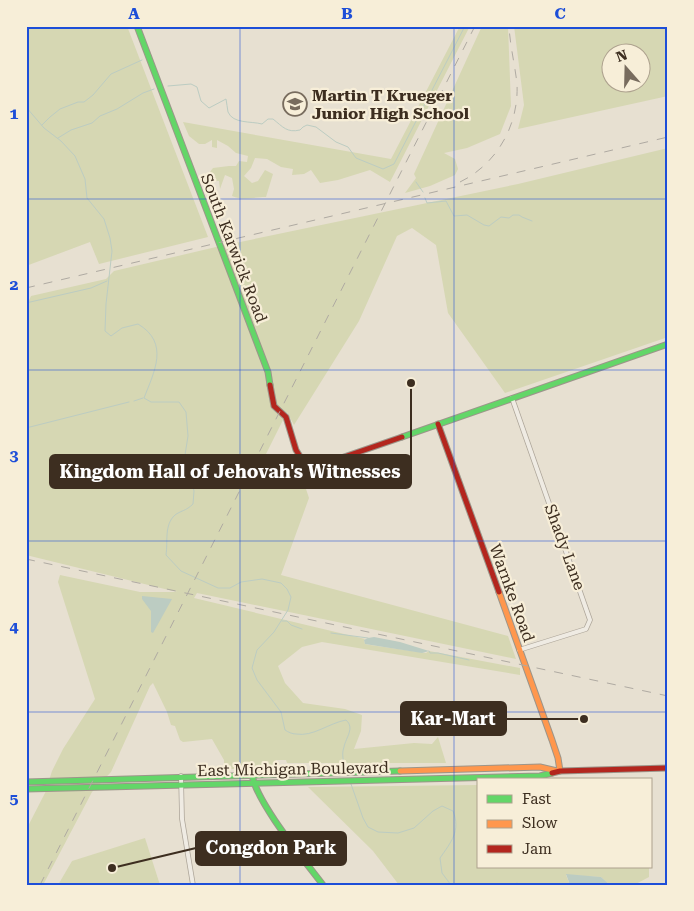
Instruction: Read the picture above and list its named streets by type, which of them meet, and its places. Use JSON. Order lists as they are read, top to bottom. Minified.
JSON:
{"streets":{"main road":["South Karwick Road","Warnke Road","East Michigan Boulevard"],"street":["Shady Lane"]},"crossings":[["South Karwick Road","Warnke Road"],["Shady Lane","Warnke Road"],["Warnke Road","East Michigan Boulevard"]],"places":{"school or university":["Martin T Krueger Junior High School"],"other":["Kingdom Hall of Jehovah's Witnesses","Kar-Mart","Congdon Park"]},"legend":["Fast","Slow","Jam"],"north":"top","grid":{"columns":["A","B","C"],"rows":["1","2","3","4","5"]}}
